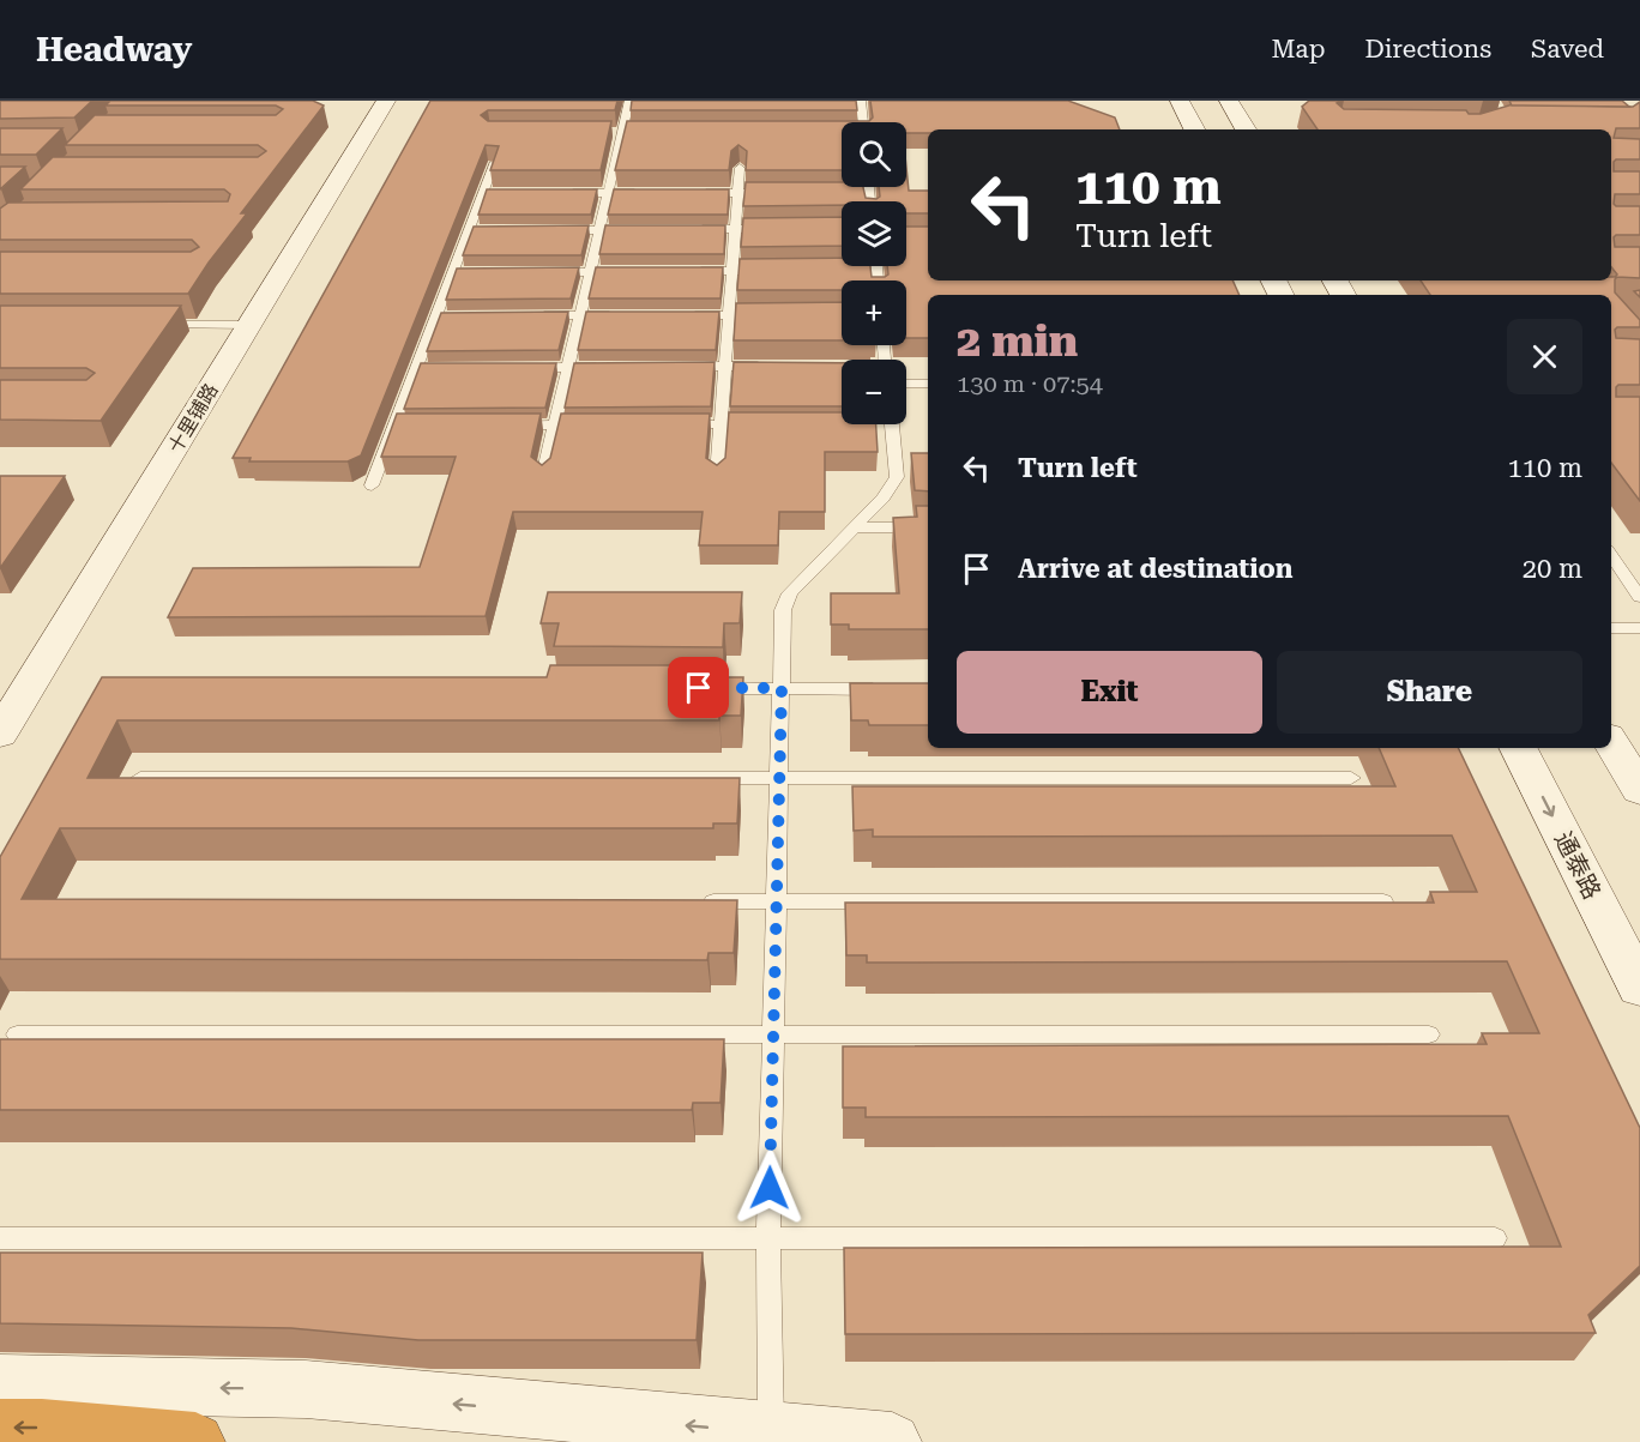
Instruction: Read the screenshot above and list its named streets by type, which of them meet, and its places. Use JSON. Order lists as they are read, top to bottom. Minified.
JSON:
{"streets":{"street":["十里铺路","通泰路"]},"one_way":["通泰路"],"page":{"header":"Headway","nav":["Map","Directions","Saved"],"map_buttons":["+","−"],"turn":["110 m","Turn left"],"heading":["2 min","130 m · 07:54"],"list":[{"name":"Turn left","value":"110 m"},{"name":"Arrive at destination","value":"20 m"}],"buttons":["Exit","Share"]}}
